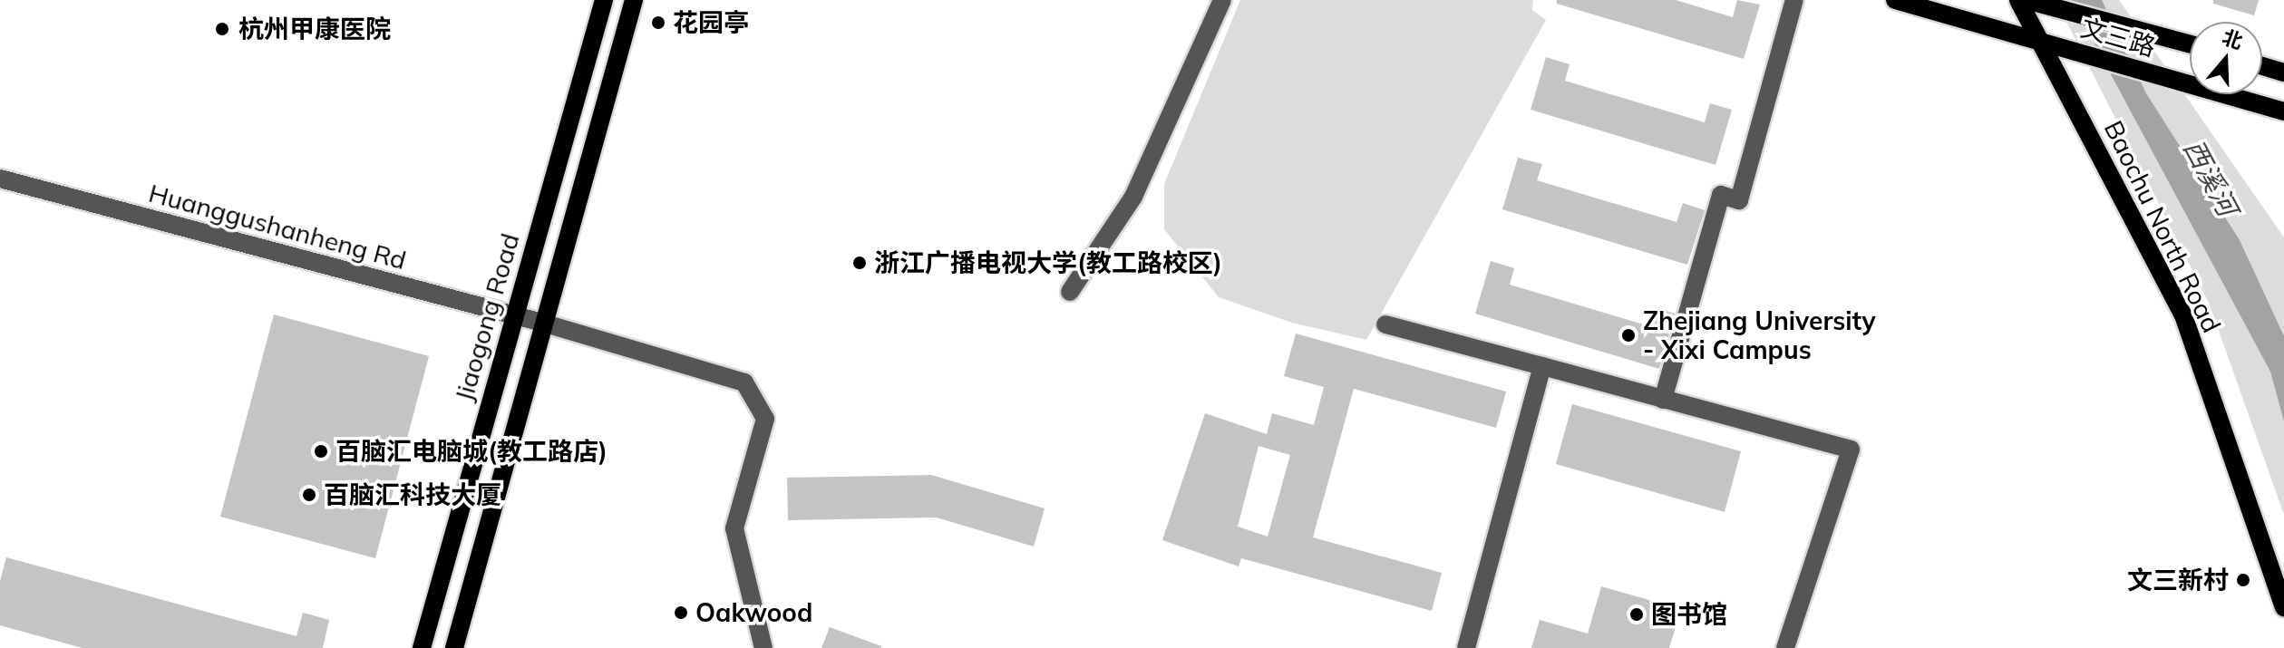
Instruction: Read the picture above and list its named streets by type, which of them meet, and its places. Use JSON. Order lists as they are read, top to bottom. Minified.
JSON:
{"streets":{"main road":["文三路","Baochu North Road","Jiaogong Road"],"street":["Huanggushanheng Rd"]},"crossings":[["文三路","Baochu North Road"],["Huanggushanheng Rd","Jiaogong Road"]],"water":["西溪河"],"places":["花园亭","杭州甲康医院","浙江广播电视大学(教工路校区)","Zhejiang University - Xixi Campus","百脑汇电脑城(教工路店)","百脑汇科技大厦","文三新村","Oakwood","图书馆"],"north":"top"}
